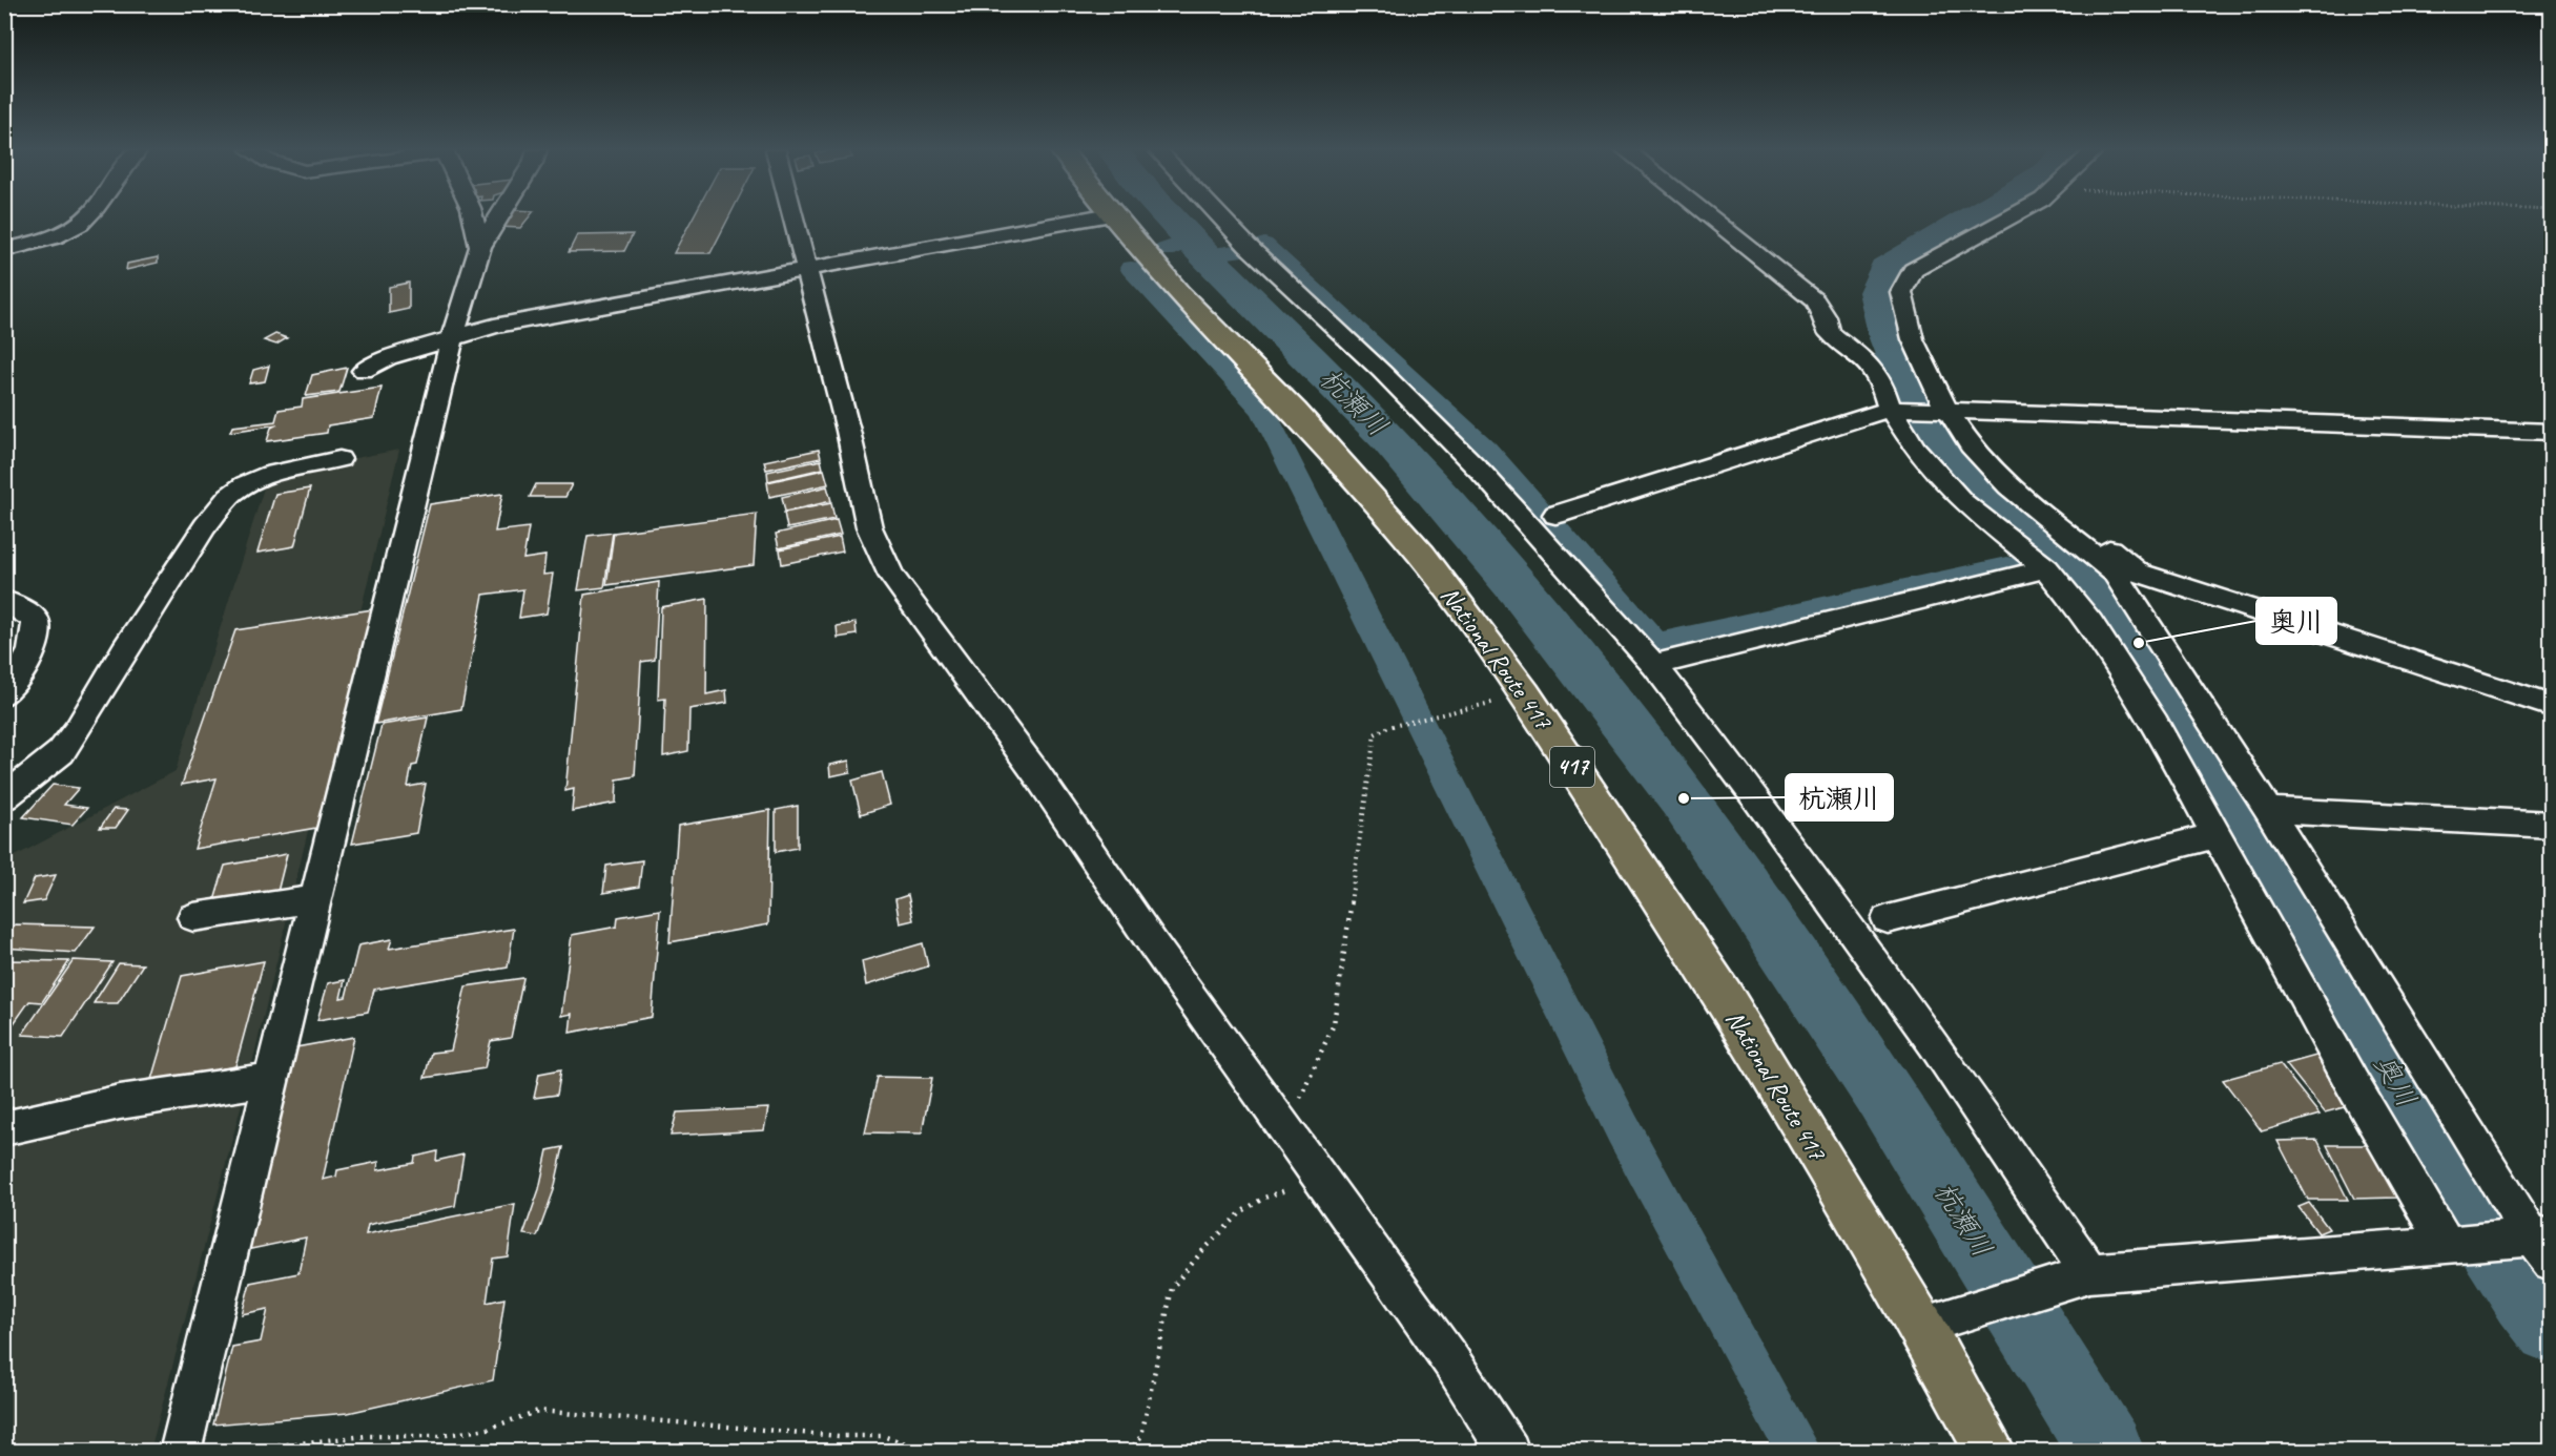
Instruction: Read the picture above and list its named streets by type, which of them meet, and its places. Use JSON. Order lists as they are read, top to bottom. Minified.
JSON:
{"streets":{"highway":["National Route 417","417"]},"water":["杭瀬川","奥川"],"places":["奥川","杭瀬川"]}
